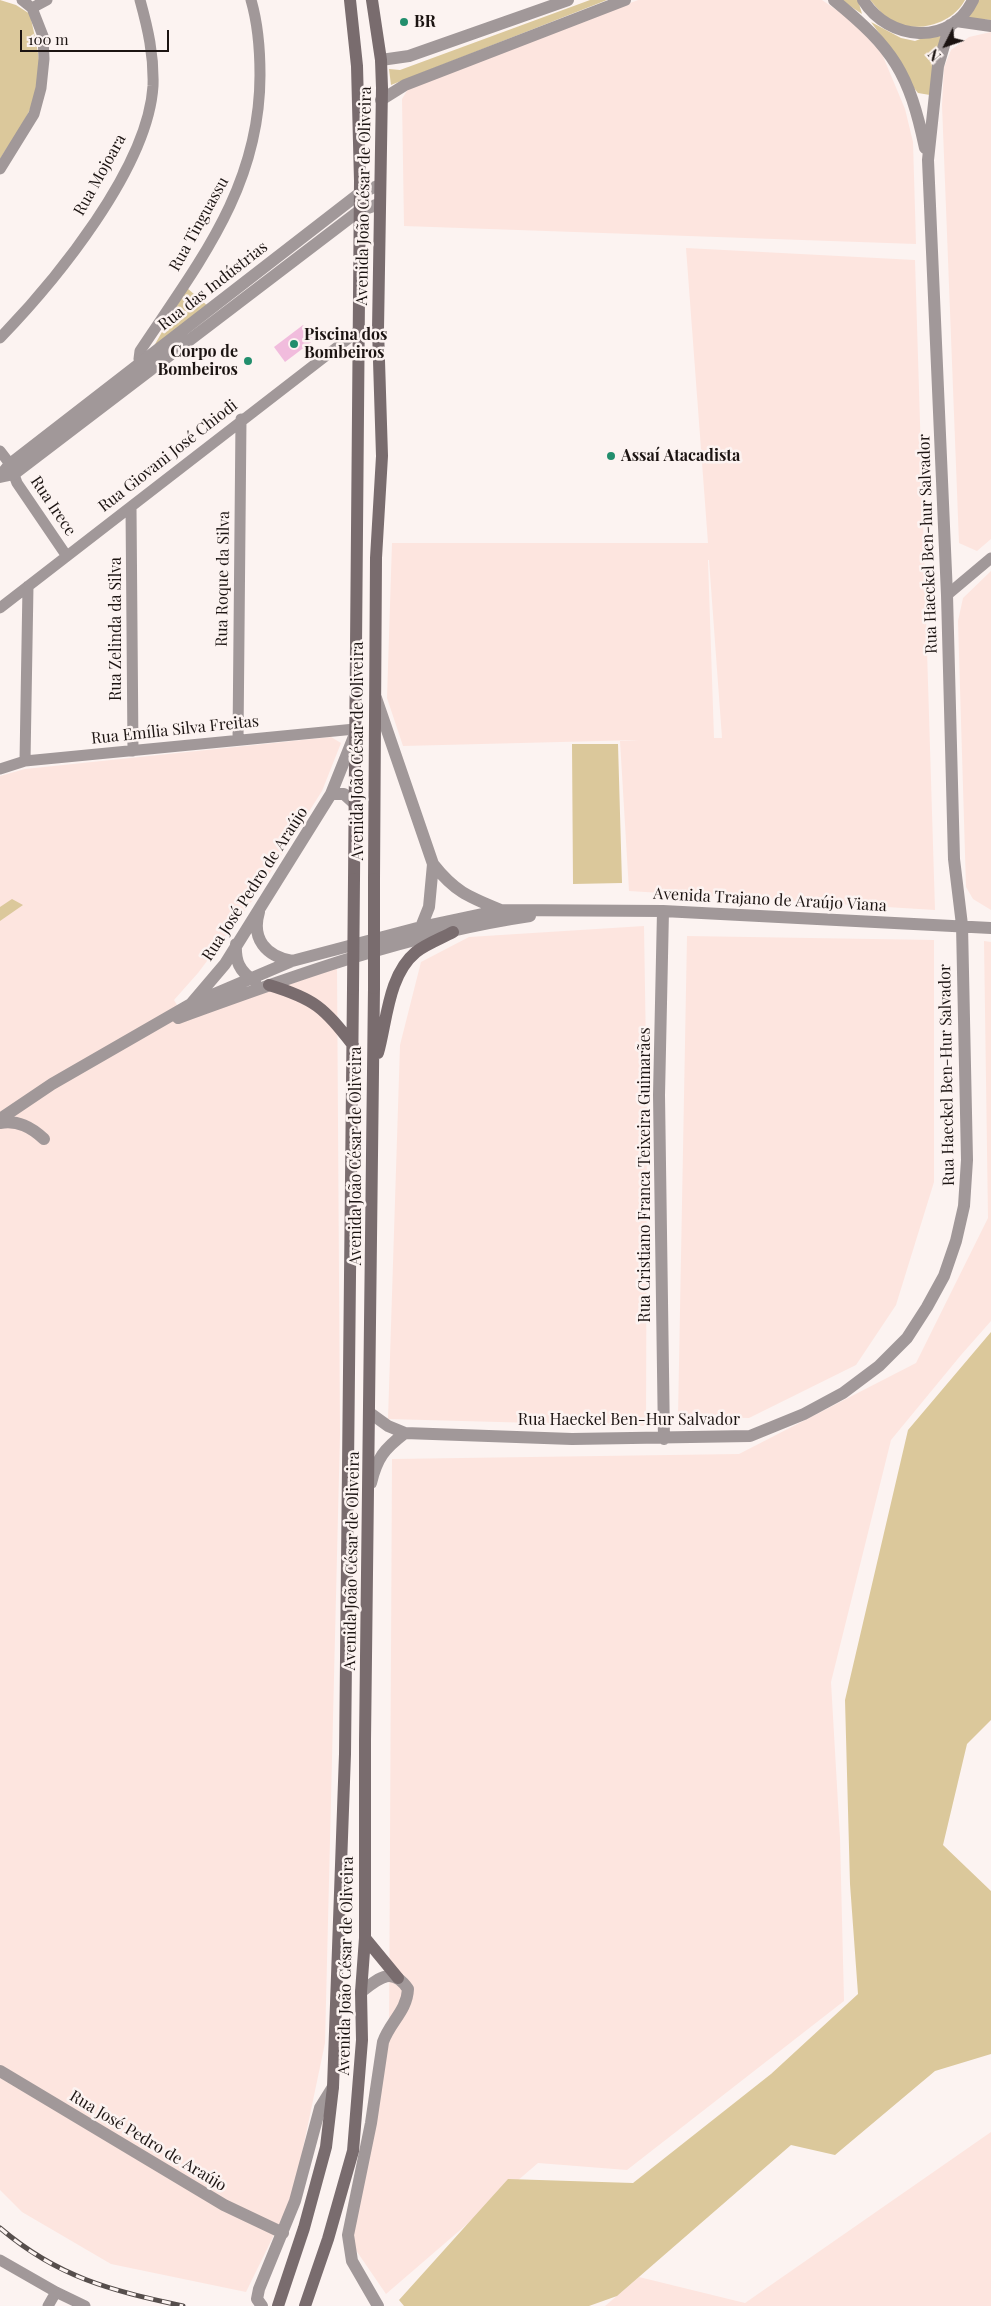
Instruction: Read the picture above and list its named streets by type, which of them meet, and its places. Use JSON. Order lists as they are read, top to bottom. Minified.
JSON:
{"streets":{"main road":["Avenida João César de Oliveira"],"street":["Rua Mojoara","Rua Tinguassu","Rua das Indústrias","Rua Giovani José Chiodi","Rua Irece","Rua Haeckel Ben-hur Salvador","Rua Roque da Silva","Rua Zelinda da Silva","Rua Emília Silva Freitas","Rua José Pedro de Araújo","Avenida Trajano de Araújo Viana","Rua Haeckel Ben-Hur Salvador","Rua Cristiano Franca Teixeira Guimarães"]},"crossings":[["Avenida João César de Oliveira","Rua das Indústrias"],["Avenida João César de Oliveira","Rua Giovani José Chiodi"],["Avenida João César de Oliveira","Rua Emília Silva Freitas"],["Avenida João César de Oliveira","Rua José Pedro de Araújo"],["Avenida João César de Oliveira","Avenida Trajano de Araújo Viana"],["Avenida João César de Oliveira","Rua Haeckel Ben-Hur Salvador"],["Rua Tinguassu","Rua das Indústrias"],["Rua das Indústrias","Rua Irece"],["Rua Giovani José Chiodi","Rua Irece"],["Rua Giovani José Chiodi","Rua Roque da Silva"],["Rua Giovani José Chiodi","Rua Zelinda da Silva"],["Rua Haeckel Ben-hur Salvador","Avenida Trajano de Araújo Viana"],["Rua Haeckel Ben-hur Salvador","Rua Haeckel Ben-Hur Salvador"],["Rua Roque da Silva","Rua Emília Silva Freitas"],["Rua Zelinda da Silva","Rua Emília Silva Freitas"],["Rua Emília Silva Freitas","Rua José Pedro de Araújo"],["Rua José Pedro de Araújo","Avenida Trajano de Araújo Viana"],["Avenida Trajano de Araújo Viana","Rua Haeckel Ben-Hur Salvador"],["Avenida Trajano de Araújo Viana","Rua Cristiano Franca Teixeira Guimarães"],["Rua Haeckel Ben-Hur Salvador","Rua Cristiano Franca Teixeira Guimarães"]],"places":["BR","Piscina dos Bombeiros","Corpo de Bombeiros","Assaí Atacadista"],"scale_bar":"100 m","north":"bottom left"}
